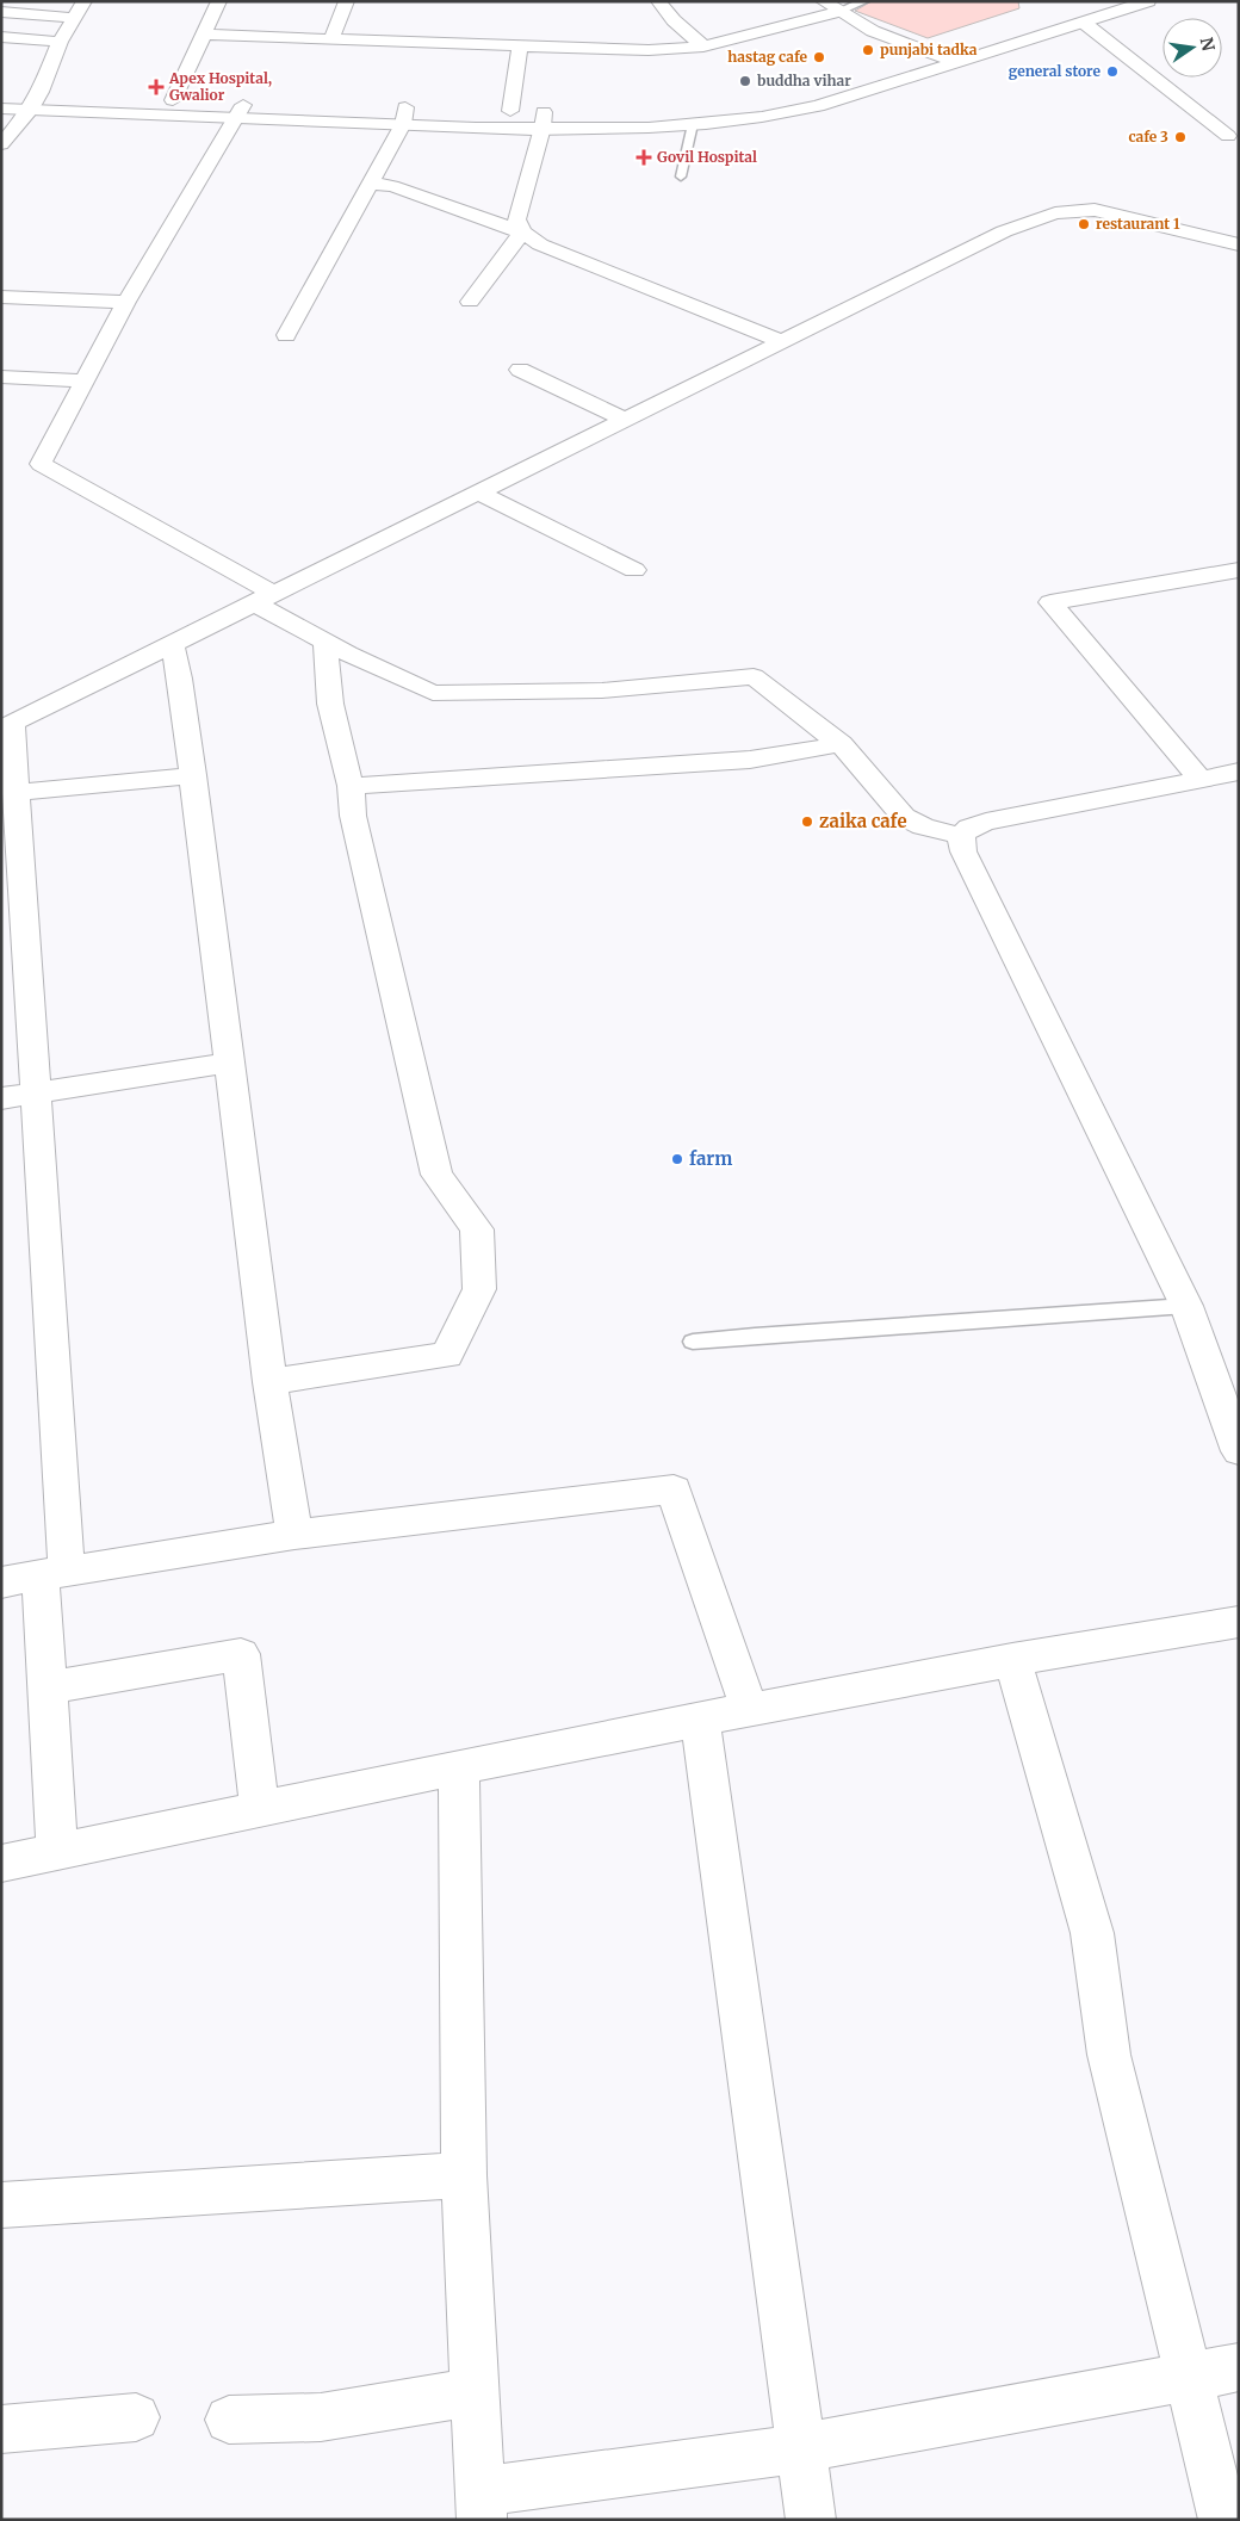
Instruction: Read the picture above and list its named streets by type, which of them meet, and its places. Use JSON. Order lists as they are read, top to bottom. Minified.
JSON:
{"places":{"other":["punjabi tadka","hastag cafe","general store","buddha vihar","cafe 3","restaurant 1","zaika cafe","farm"],"health":["Apex Hospital, Gwalior","Govil Hospital"]},"north":"right"}
